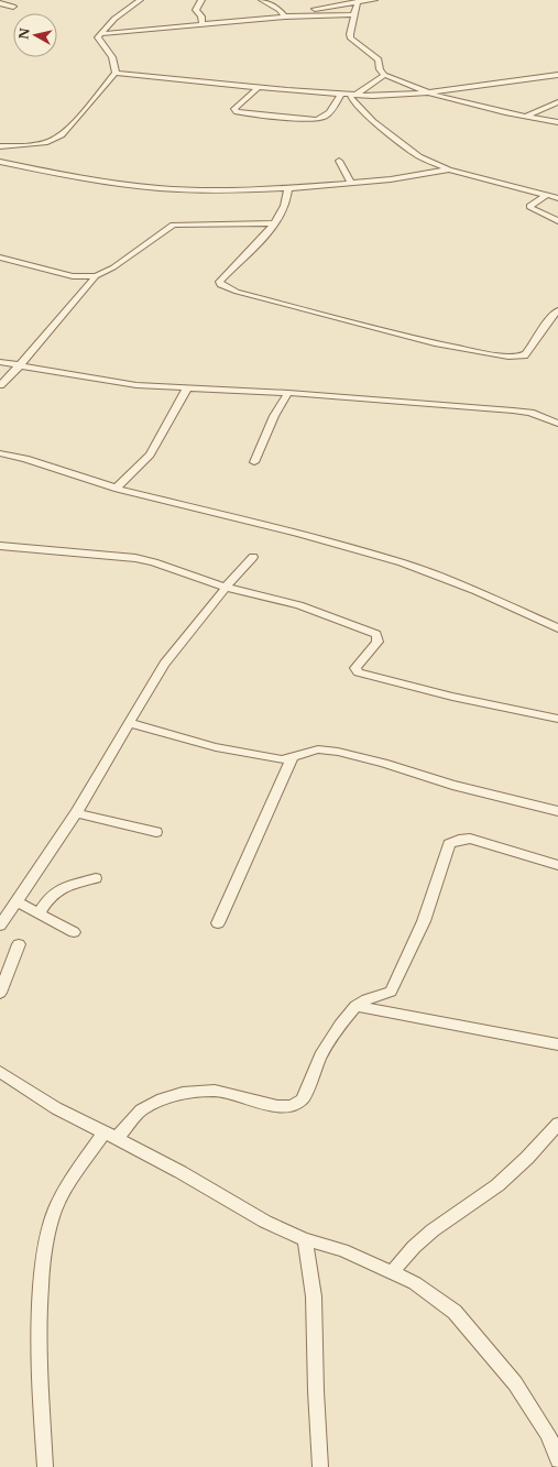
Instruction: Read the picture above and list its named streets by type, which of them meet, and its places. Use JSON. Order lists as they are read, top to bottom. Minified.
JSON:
{"north":"left"}
